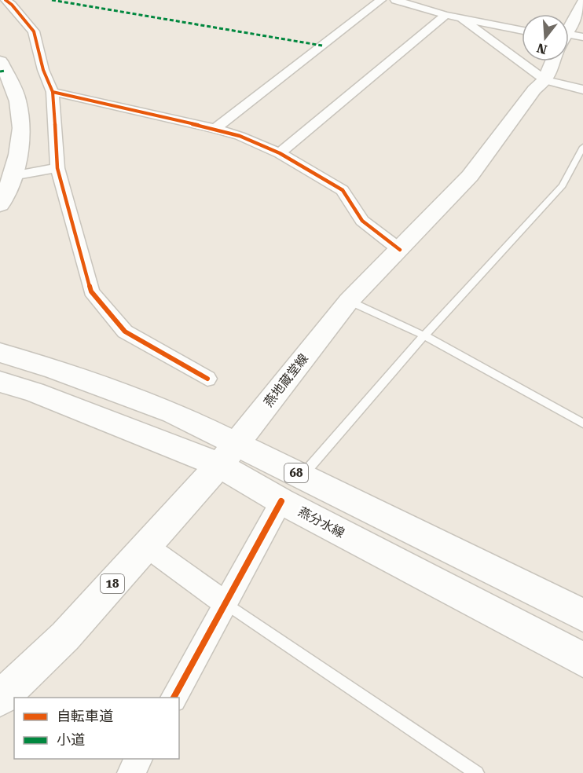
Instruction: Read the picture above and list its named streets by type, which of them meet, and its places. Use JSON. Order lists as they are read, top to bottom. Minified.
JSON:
{"streets":{"main road":["燕地蔵堂線","68","燕分水線","18"]},"crossings":[["燕地蔵堂線","燕分水線"]],"legend":["自転車道","小道"],"north":"bottom"}
